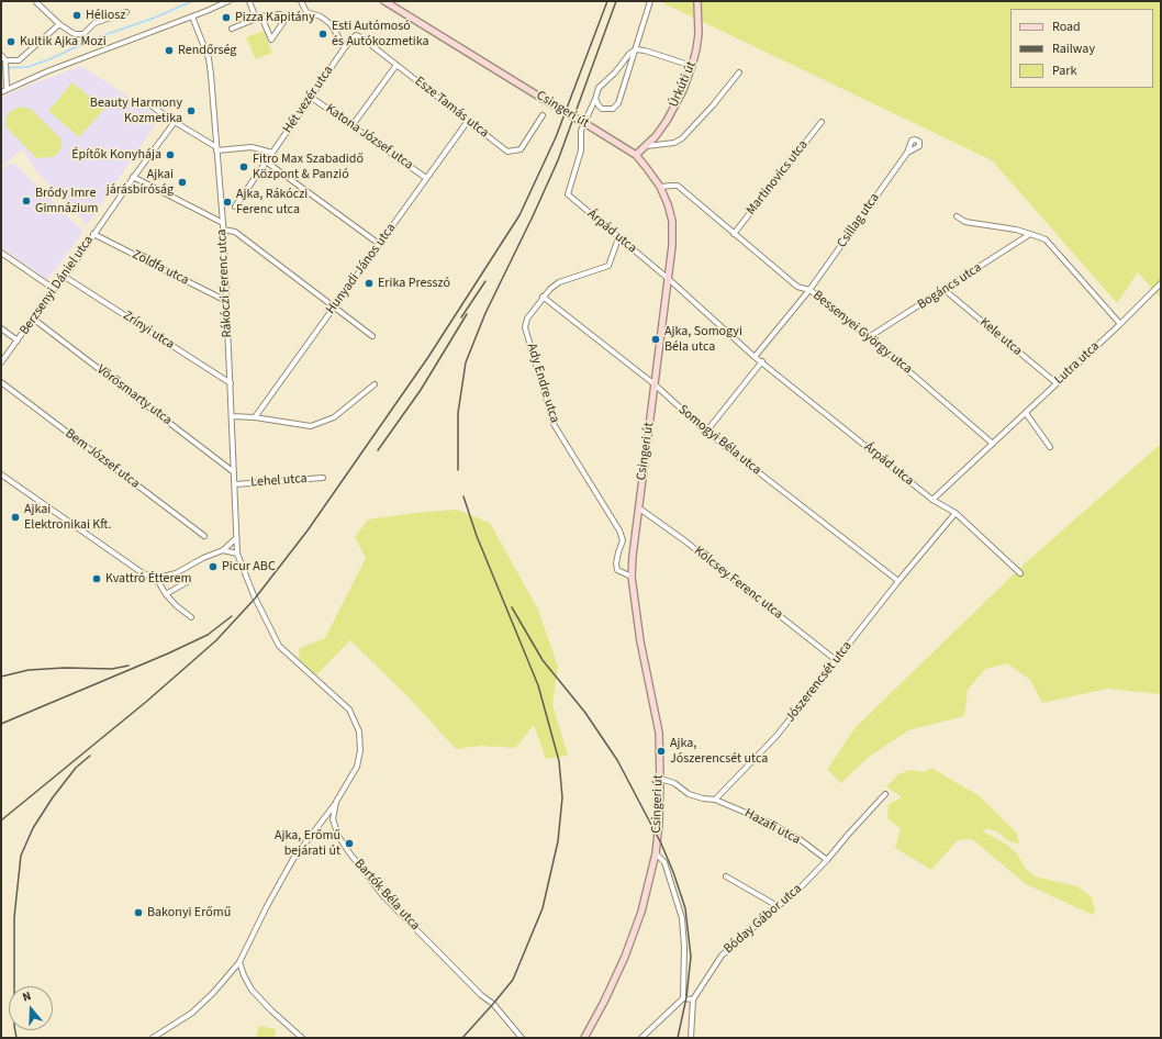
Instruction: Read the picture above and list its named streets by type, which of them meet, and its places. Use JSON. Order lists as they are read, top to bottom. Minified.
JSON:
{"streets":{"main road":["Úrkúti út","Csingeri út"],"street":["Hét vezér utca","Esze Tamás utca","Katona József utca","Martinovics utca","Csillag utca","Árpád utca","Zöldfa utca","Hunyadi János utca","Rákóczi Ferenc utca","Berzsenyi Dániel utca","Bogáncs utca","Zrínyi utca","Bessenyei György utca","Kele utca","Lutra utca","Ady Endre utca","Vörösmarty utca","Somogyi Béla utca","Bem József utca","Lehel utca","Kölcsey Ferenc utca","Jószerencsét utca","Hazafi utca","Bartók Béla utca","Bóday Gábor utca"]},"crossings":[["Úrkúti út","Csingeri út"],["Hét vezér utca","Esze Tamás utca"],["Hét vezér utca","Katona József utca"],["Esze Tamás utca","Hunyadi János utca"],["Csingeri út","Árpád utca"],["Csingeri út","Bessenyei György utca"],["Csingeri út","Ady Endre utca"],["Csingeri út","Somogyi Béla utca"],["Csingeri út","Kölcsey Ferenc utca"],["Katona József utca","Hunyadi János utca"],["Martinovics utca","Bessenyei György utca"],["Csillag utca","Bessenyei György utca"],["Árpád utca","Ady Endre utca"],["Árpád utca","Jószerencsét utca"],["Zöldfa utca","Rákóczi Ferenc utca"],["Zöldfa utca","Berzsenyi Dániel utca"],["Rákóczi Ferenc utca","Zrínyi utca"],["Rákóczi Ferenc utca","Vörösmarty utca"],["Rákóczi Ferenc utca","Lehel utca"],["Rákóczi Ferenc utca","Bartók Béla utca"],["Berzsenyi Dániel utca","Zrínyi utca"],["Berzsenyi Dániel utca","Vörösmarty utca"],["Bogáncs utca","Bessenyei György utca"],["Bogáncs utca","Kele utca"],["Bessenyei György utca","Lutra utca"],["Kele utca","Lutra utca"],["Ady Endre utca","Somogyi Béla utca"],["Somogyi Béla utca","Jószerencsét utca"],["Kölcsey Ferenc utca","Jószerencsét utca"],["Jószerencsét utca","Hazafi utca"],["Hazafi utca","Bóday Gábor utca"]],"places":["Héliosz","Pizza Kapitány","Esti Autómosó és Autókozmetika","Kultik Ajka Mozi","Rendőrség","Beauty Harmony Kozmetika","Építők Konyhája","Fitro Max Szabadidő Központ & Panzió","Ajkai járásbíróság","Bródy Imre Gimnázium","Ajka, Rákóczi Ferenc utca","Erika Presszó","Ajka, Somogyi Béla utca","Ajkai Elektronikai Kft.","Picur ABC","Kvattró Étterem","Ajka, Jószerencsét utca","Ajka, Erőmű bejárati út","Bakonyi Erőmű"],"legend":["Road","Railway","Park"],"north":"top"}
